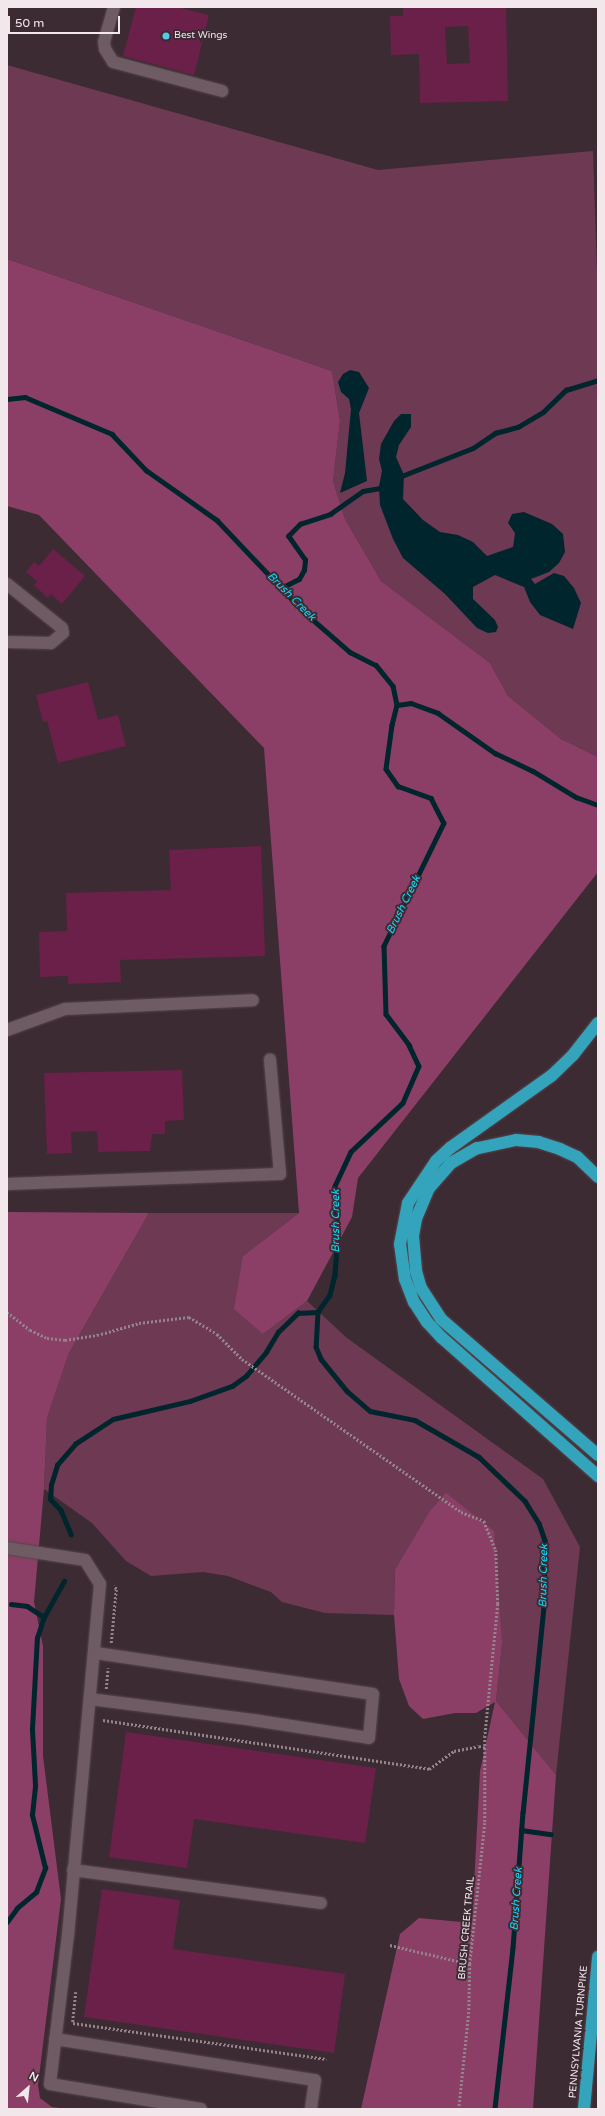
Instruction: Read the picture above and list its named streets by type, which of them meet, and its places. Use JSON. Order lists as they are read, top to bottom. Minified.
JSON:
{"streets":{"highway":["PENNSYLVANIA TURNPIKE"],"path":["BRUSH CREEK TRAIL"]},"water":["Brush Creek"],"places":["Best Wings"],"scale_bar":"50 m","north":"top right"}
